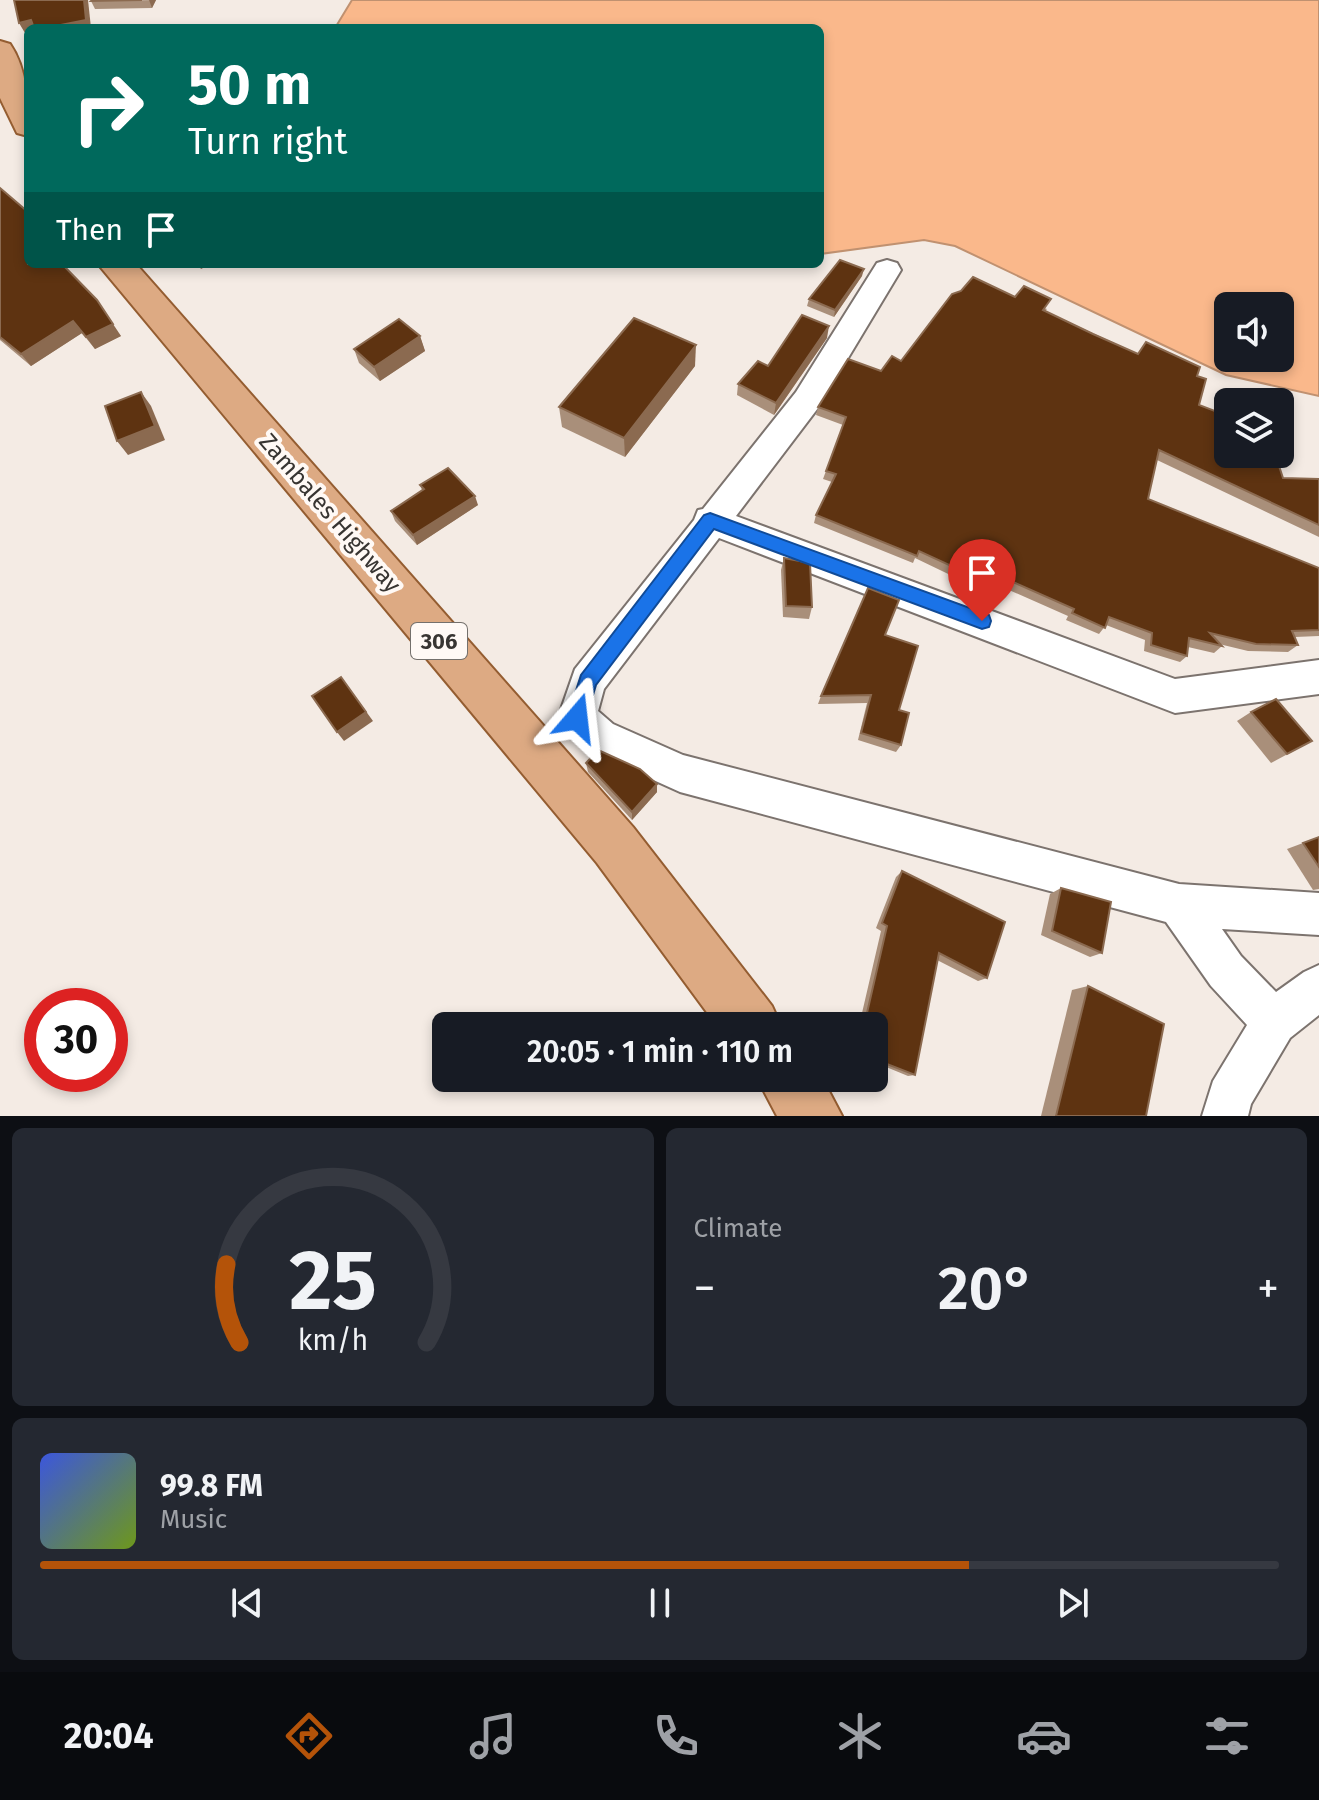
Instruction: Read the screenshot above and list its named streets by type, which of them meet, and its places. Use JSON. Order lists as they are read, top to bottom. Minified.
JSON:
{"streets":{"main road":["Zambales Highway","306"]},"page":{"turn":["50 m","Turn right"],"then":"Then","limit":"30","trip":"20:05 · 1 min · 110 m","tile":"Climate","heat":["−","20°","+"],"song":["99.8 FM","Music"],"tabs":"20:04","gauge":["25","km/h"]}}
